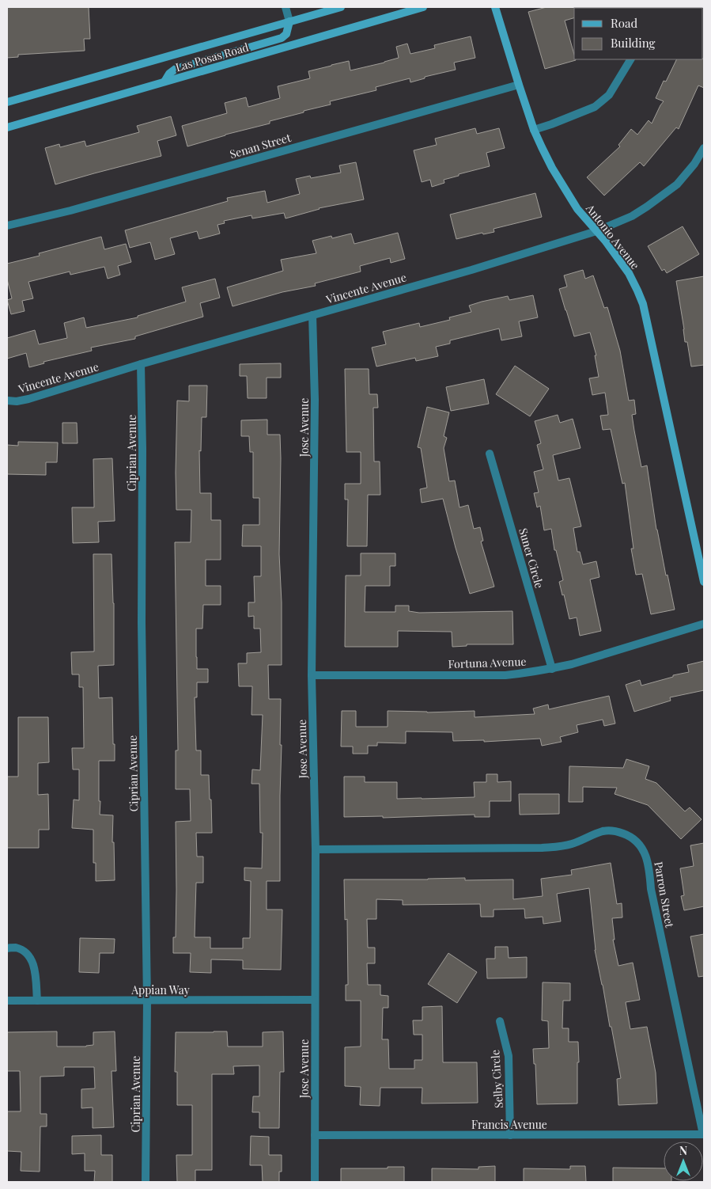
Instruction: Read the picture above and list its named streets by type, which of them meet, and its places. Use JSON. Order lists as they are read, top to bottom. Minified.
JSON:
{"streets":{"main road":["Las Posas Road","Antonio Avenue"],"street":["Senan Street","Vincente Avenue","Jose Avenue","Ciprian Avenue","Suner Circle","Fortuna Avenue","Parron Street","Appian Way","Selby Circle","Francis Avenue"]},"crossings":[["Senan Street","Antonio Avenue"],["Antonio Avenue","Vincente Avenue"],["Vincente Avenue","Jose Avenue"],["Vincente Avenue","Ciprian Avenue"],["Jose Avenue","Fortuna Avenue"],["Jose Avenue","Parron Street"],["Jose Avenue","Appian Way"],["Jose Avenue","Francis Avenue"],["Ciprian Avenue","Appian Way"],["Suner Circle","Fortuna Avenue"],["Parron Street","Francis Avenue"],["Selby Circle","Francis Avenue"]],"legend":["Road","Building"],"north":"top"}
